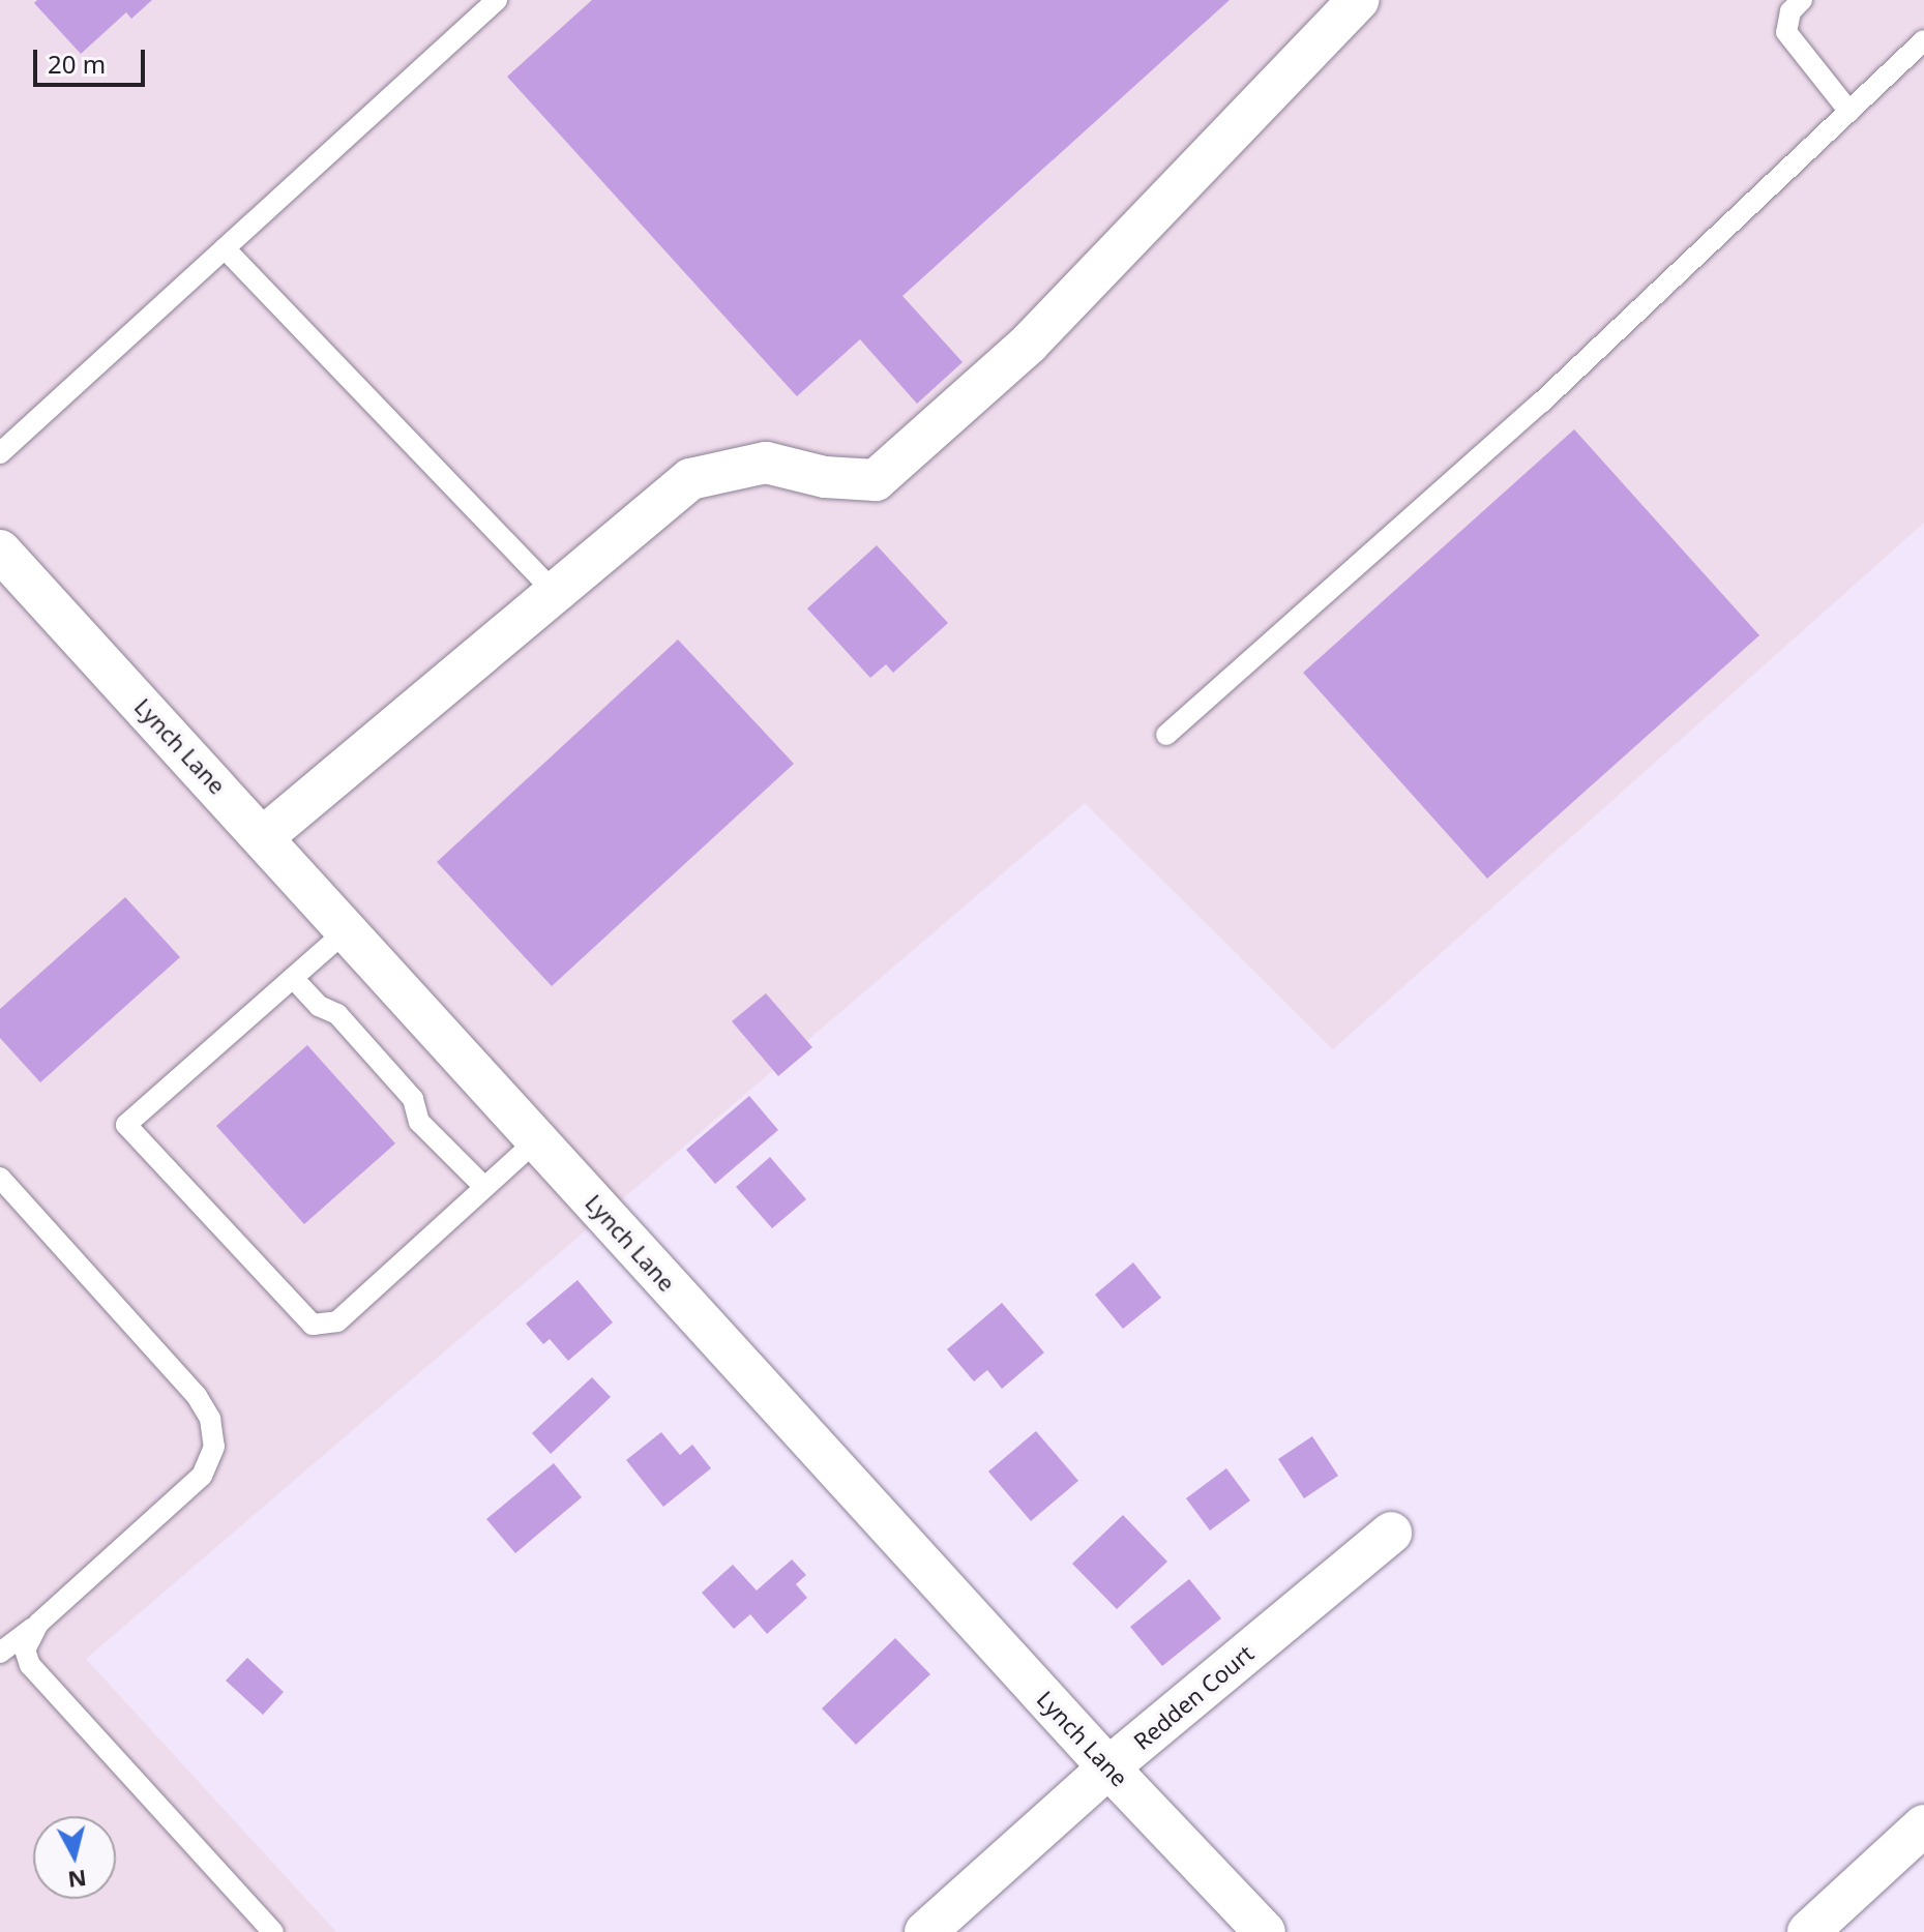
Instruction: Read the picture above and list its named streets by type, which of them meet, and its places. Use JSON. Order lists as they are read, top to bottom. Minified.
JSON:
{"streets":{"street":["Lynch Lane","Redden Court"]},"crossings":[["Lynch Lane","Redden Court"]],"scale_bar":"20 m","north":"bottom"}
